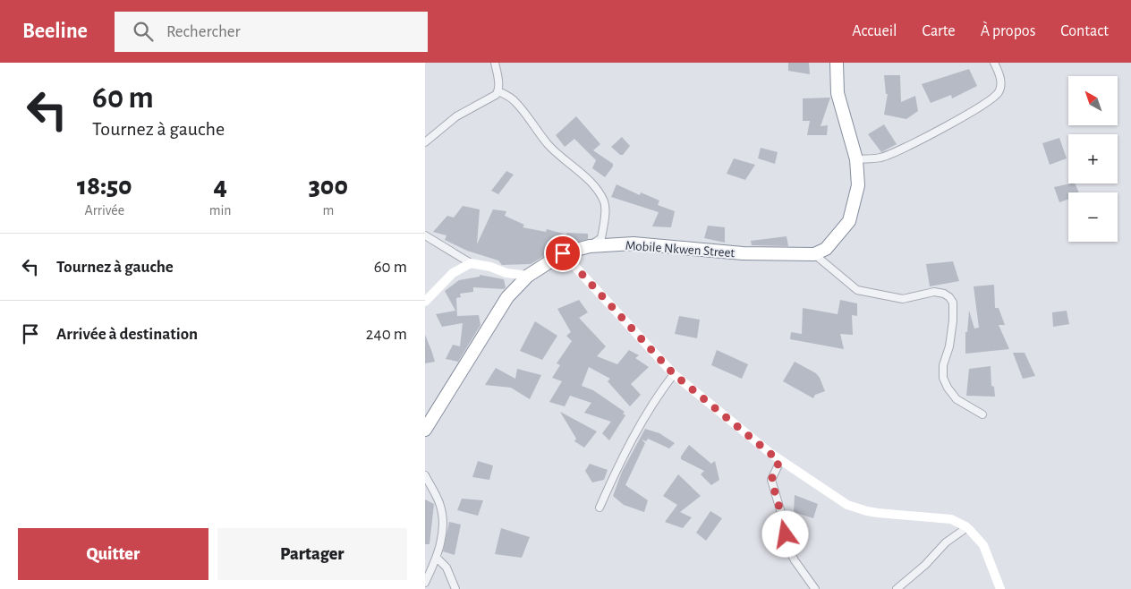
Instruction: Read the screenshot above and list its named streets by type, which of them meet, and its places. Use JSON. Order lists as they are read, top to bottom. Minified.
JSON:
{"streets":{"highway":["Mobile Nkwen Street"]},"north":"top left","page":{"header":"Beeline","search":"Rechercher","nav":["Accueil","Carte","À propos","Contact"],"turn":["60 m","Tournez à gauche"],"map_buttons":["+","−"],"eta":["18:50","Arrivée","4","min","300","m"],"list":[{"name":"Tournez à gauche","value":"60 m"},{"name":"Arrivée à destination","value":"240 m"}],"buttons":["Quitter","Partager"]}}
